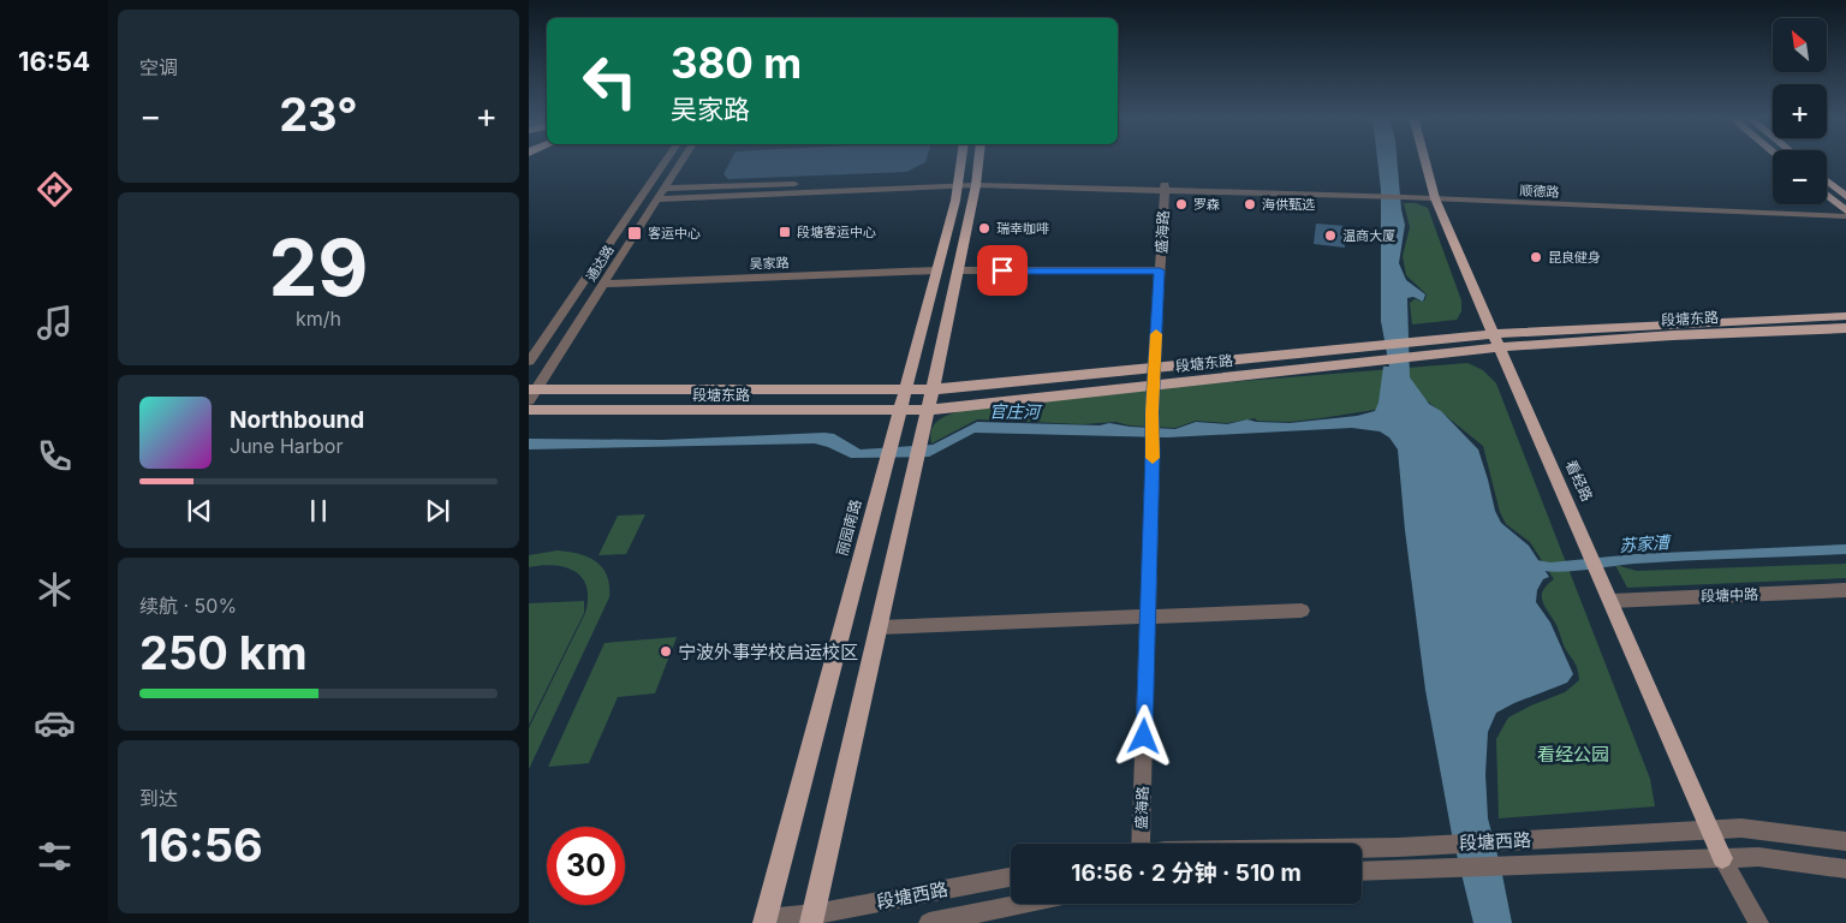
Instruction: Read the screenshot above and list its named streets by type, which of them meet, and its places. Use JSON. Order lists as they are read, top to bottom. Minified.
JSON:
{"streets":{"main road":["段塘东路","看经路","丽园南路"],"street":["顺德路","盛海路","通达路","吴家路","段塘中路","段塘西路"]},"crossings":[["顺德路","盛海路"],["顺德路","通达路"],["顺德路","看经路"],["顺德路","丽园南路"],["盛海路","段塘东路"],["通达路","吴家路"],["通达路","段塘东路"],["吴家路","丽园南路"],["段塘东路","看经路"],["段塘东路","丽园南路"],["看经路","段塘中路"],["看经路","段塘西路"],["丽园南路","段塘西路"]],"water":["官庄河","苏家漕"],"parks":["看经公园"],"places":{"other":["罗森","海供甄选","瑞幸咖啡","温商大厦","昆良健身","宁波外事学校启运校区"],"transit":["段塘客运中心","客运中心"]},"north":"top left","page":{"tabs":"16:54","tile":["空调",["29","km/h"],["续航 · 50%","250 km"],["到达","16:56"]],"map_buttons":["+","−"],"turn":["380 m","吴家路"],"heat":["−","23°","+"],"song":["Northbound","June Harbor"],"limit":"30","trip":"16:56 · 2 分钟 · 510 m"}}
